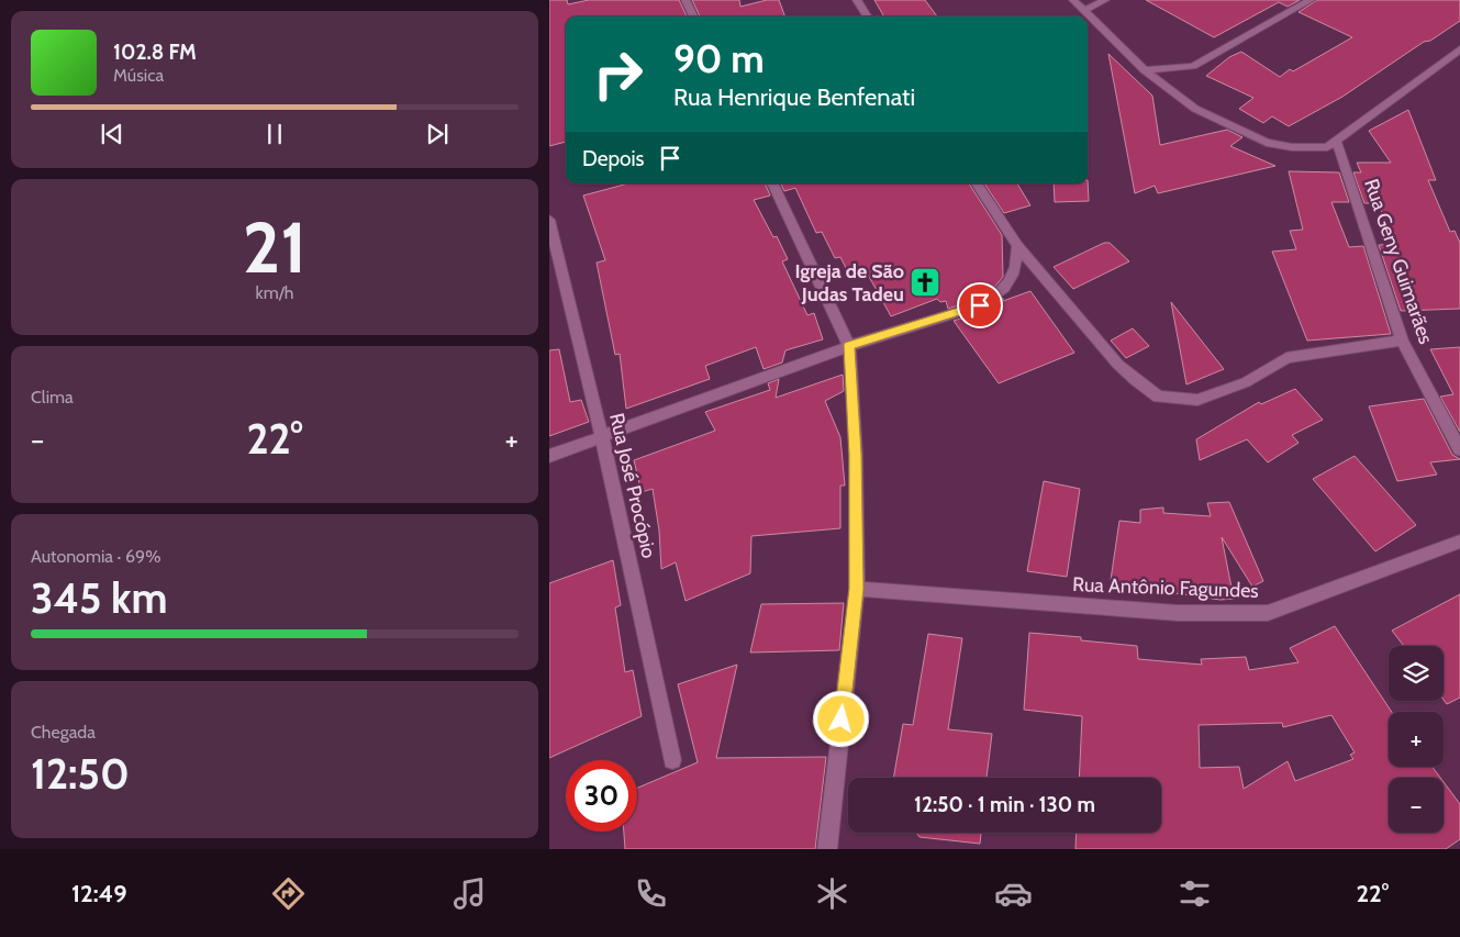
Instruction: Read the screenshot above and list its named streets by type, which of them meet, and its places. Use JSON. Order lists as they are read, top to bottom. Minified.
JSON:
{"streets":{"street":["Rua Geny Guimarães","Rua José Procópio","Rua Antônio Fagundes"]},"places":{"church":["Igreja de São Judas Tadeu"]},"page":{"turn":["90 m","Rua Henrique Benfenati"],"song":["102.8 FM","Música"],"then":"Depois","tile":[["21","km/h"],"Clima",["Autonomia · 69%","345 km"],["Chegada","12:50"]],"heat":["−","22°","+"],"map_buttons":["+","−"],"limit":"30","trip":"12:50 · 1 min · 130 m","tabs":["12:49","22°"]}}
